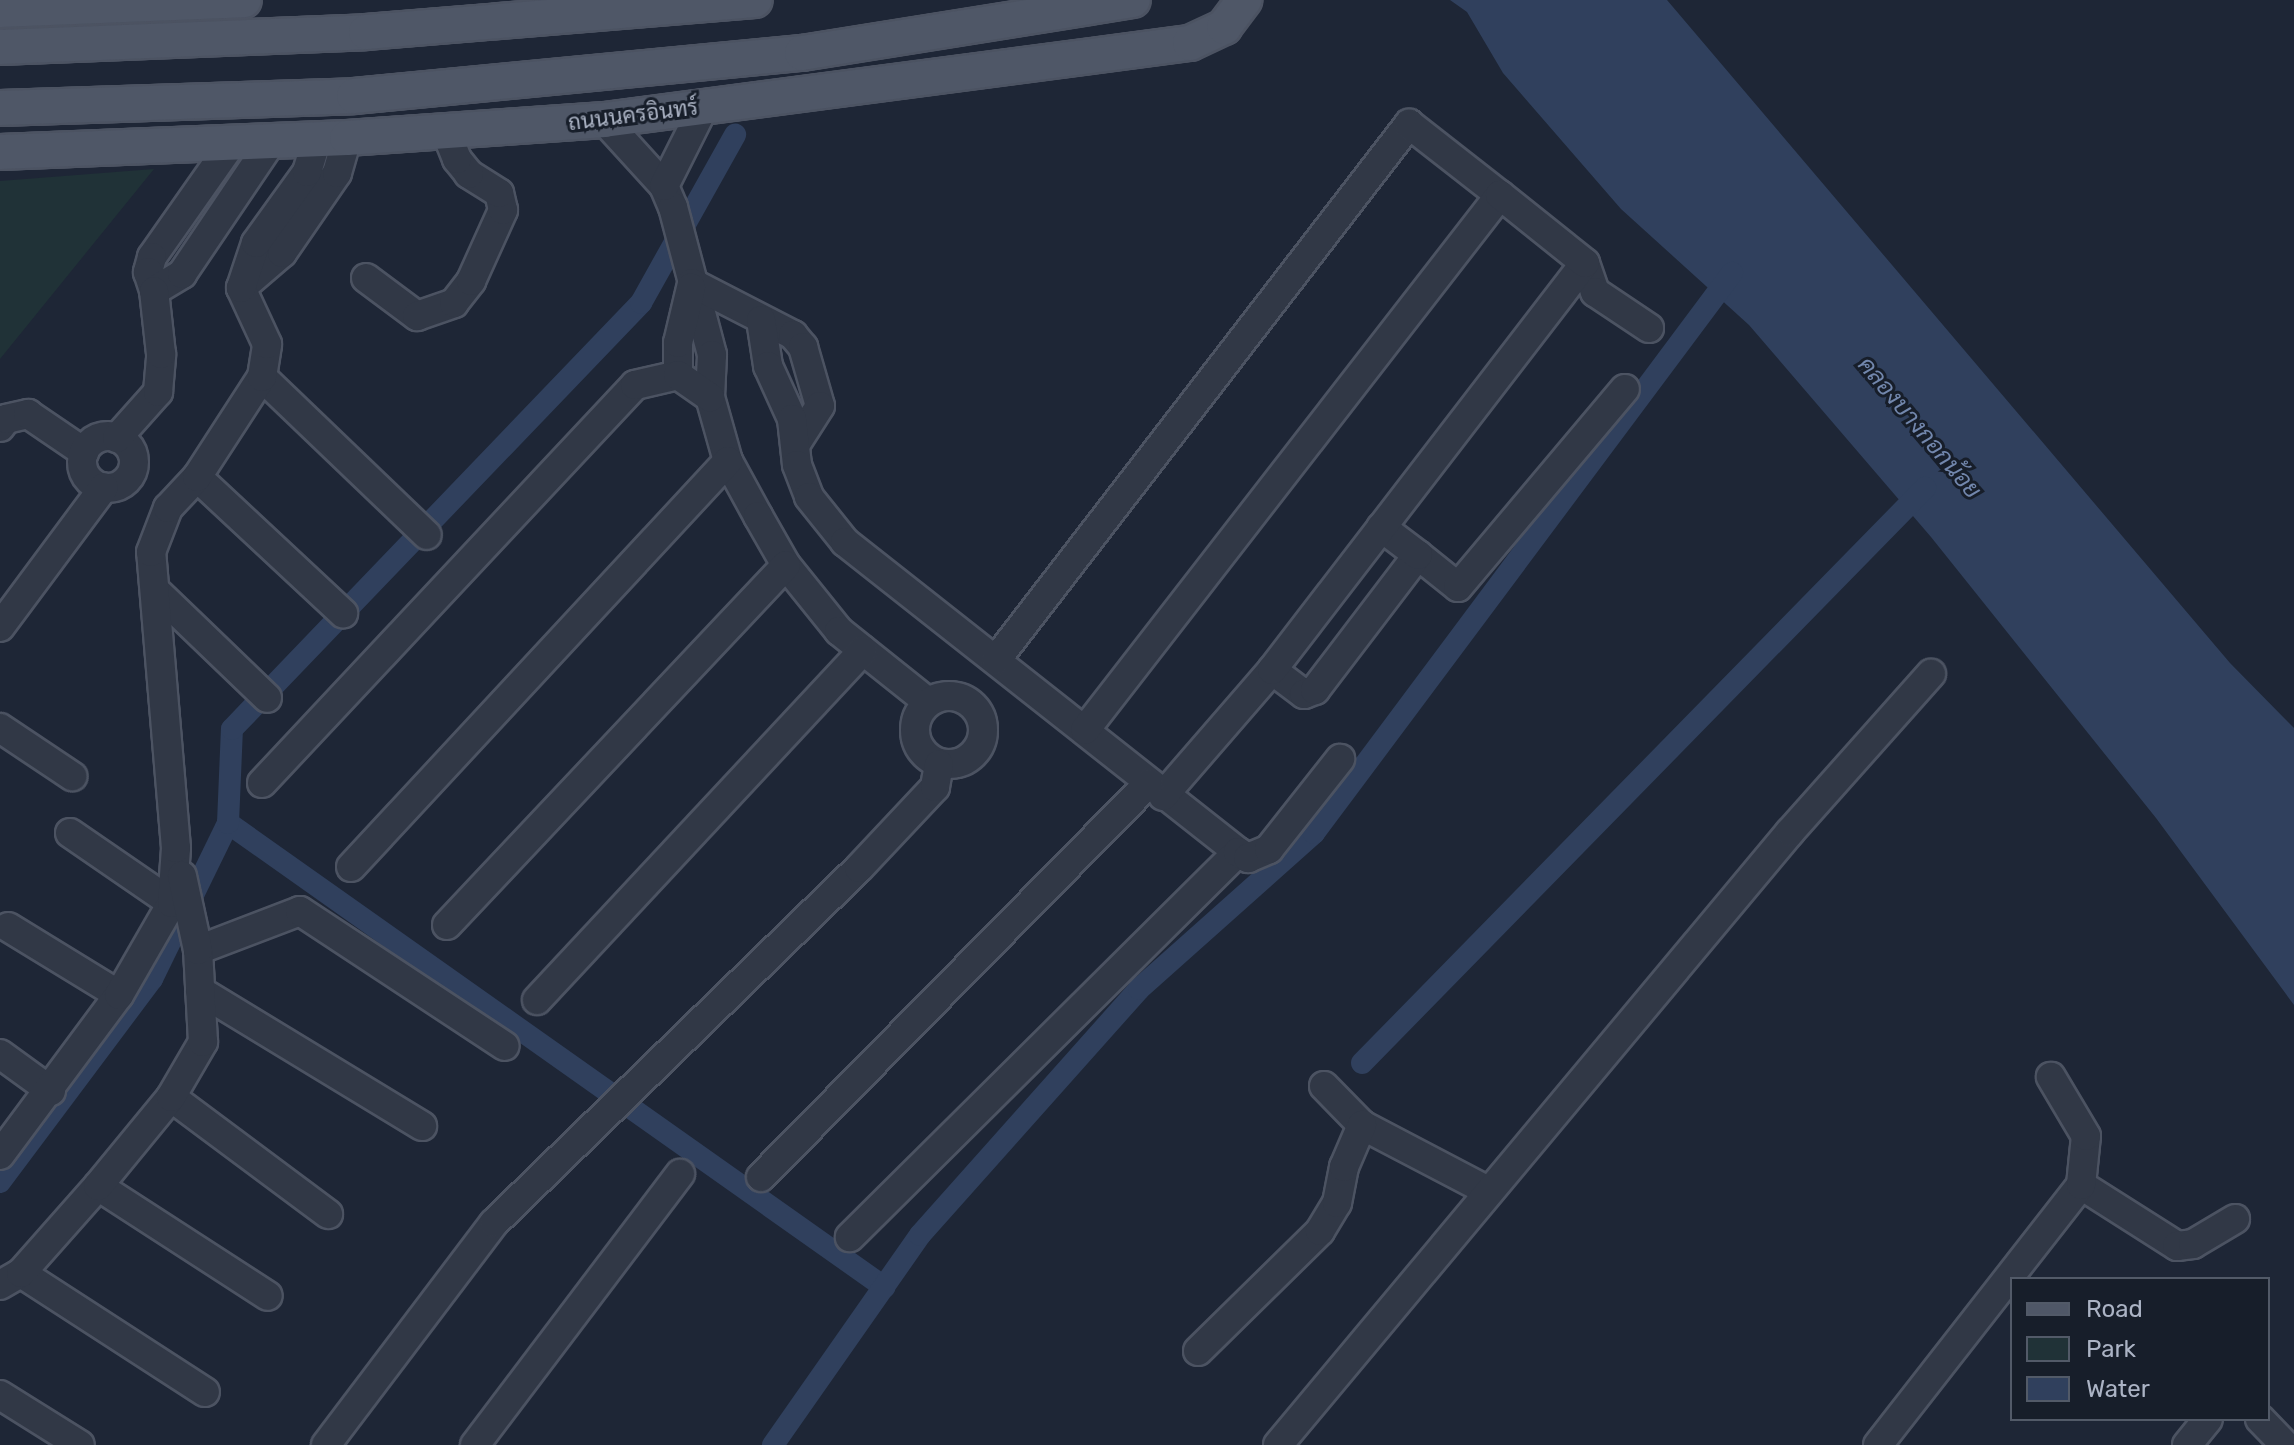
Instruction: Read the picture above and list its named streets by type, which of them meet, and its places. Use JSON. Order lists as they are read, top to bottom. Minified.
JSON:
{"streets":{"main road":["ถนนนครอินทร์"]},"water":["คลองบางกอกน้อย"],"legend":["Road","Park","Water"]}
